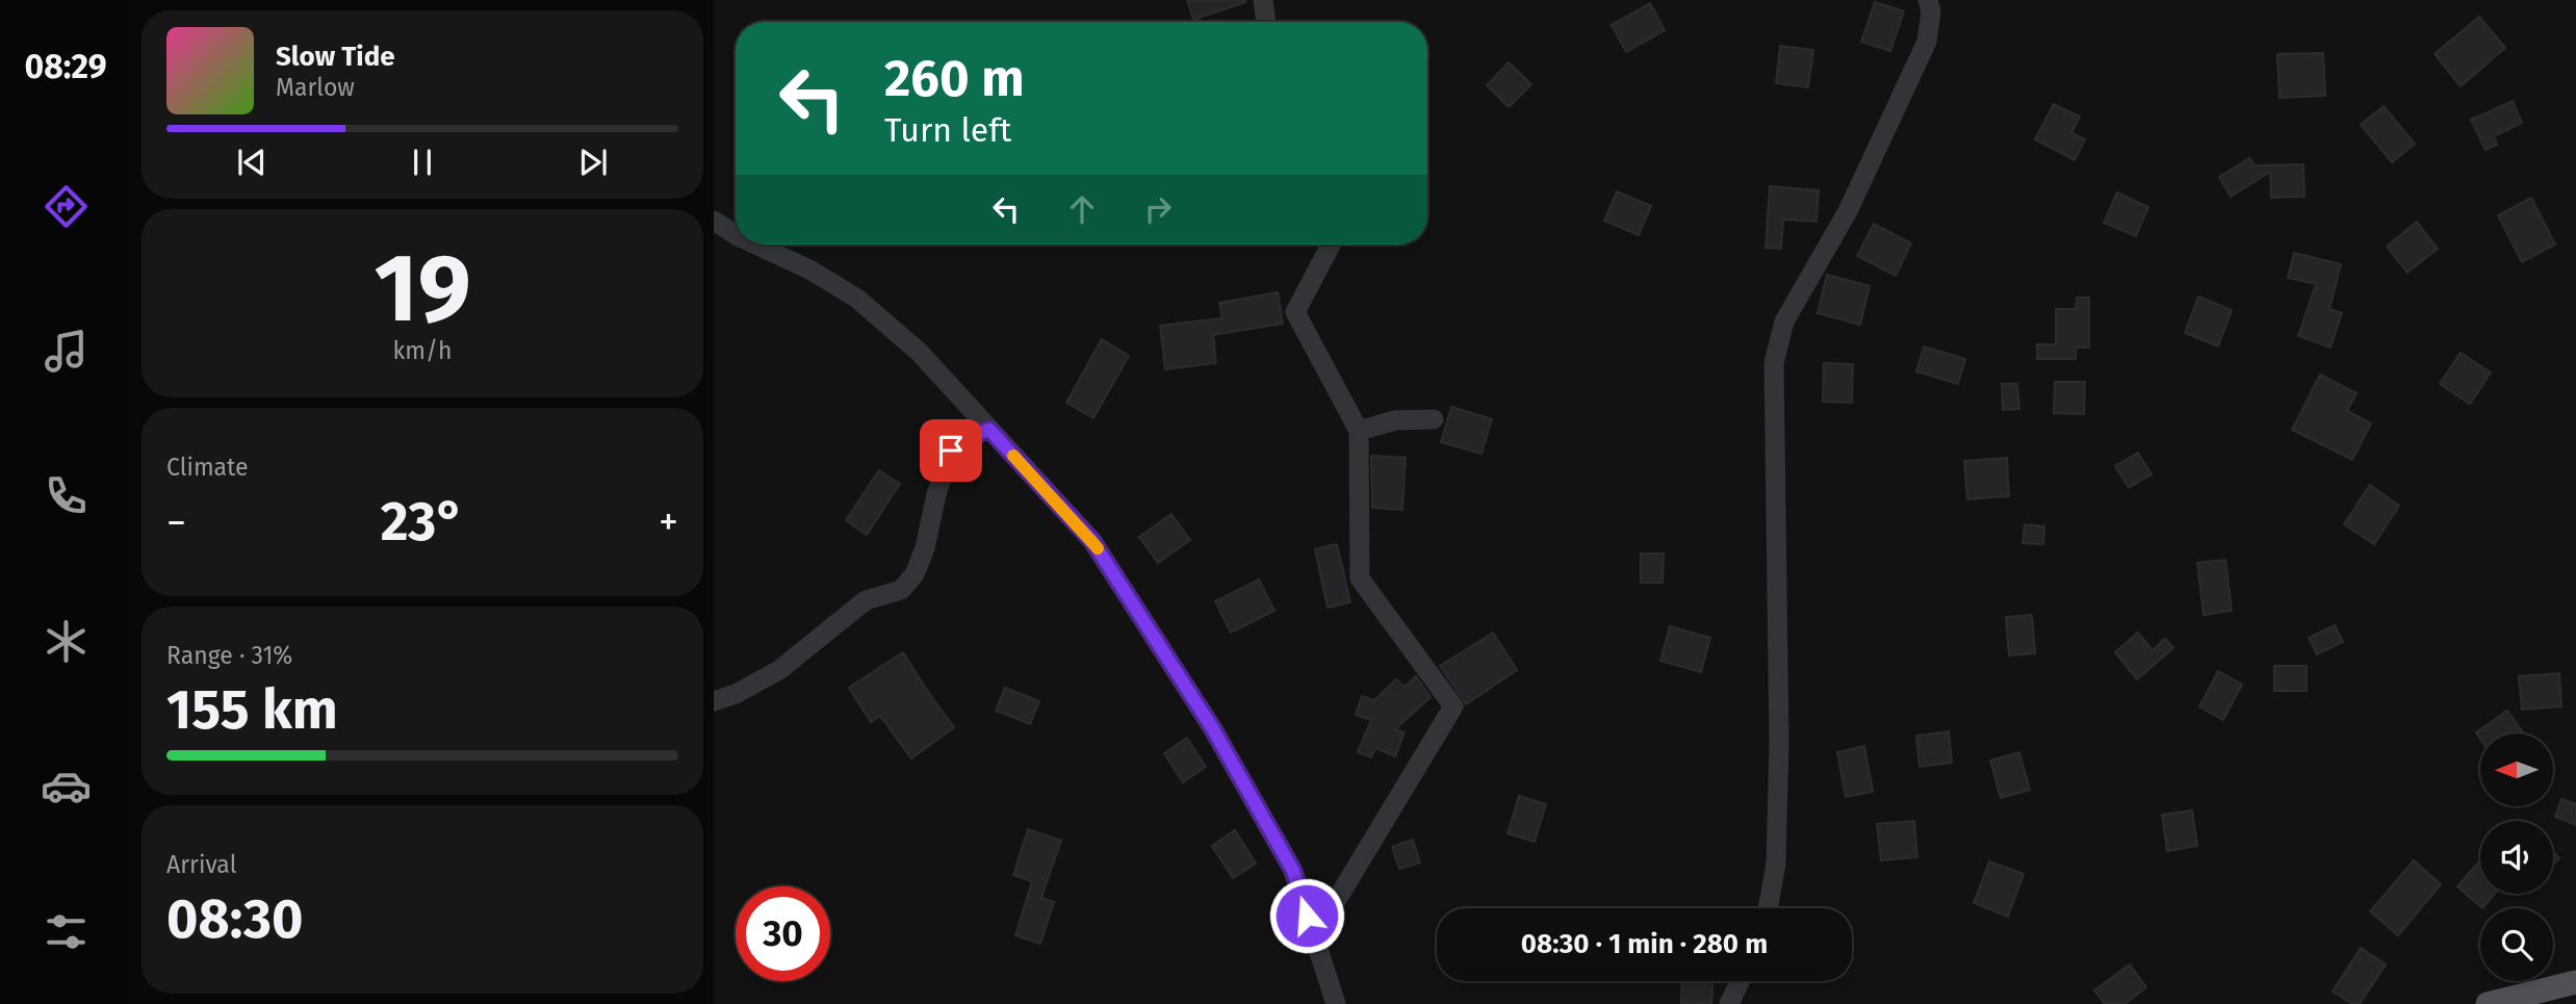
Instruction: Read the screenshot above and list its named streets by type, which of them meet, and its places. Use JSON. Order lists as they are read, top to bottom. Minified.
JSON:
{"north":"left","page":{"tabs":"08:29","turn":["260 m","Turn left"],"song":["Slow Tide","Marlow"],"tile":[["19","km/h"],"Climate",["Range · 31%","155 km"],["Arrival","08:30"]],"heat":["−","23°","+"],"limit":"30","trip":"08:30 · 1 min · 280 m"}}
